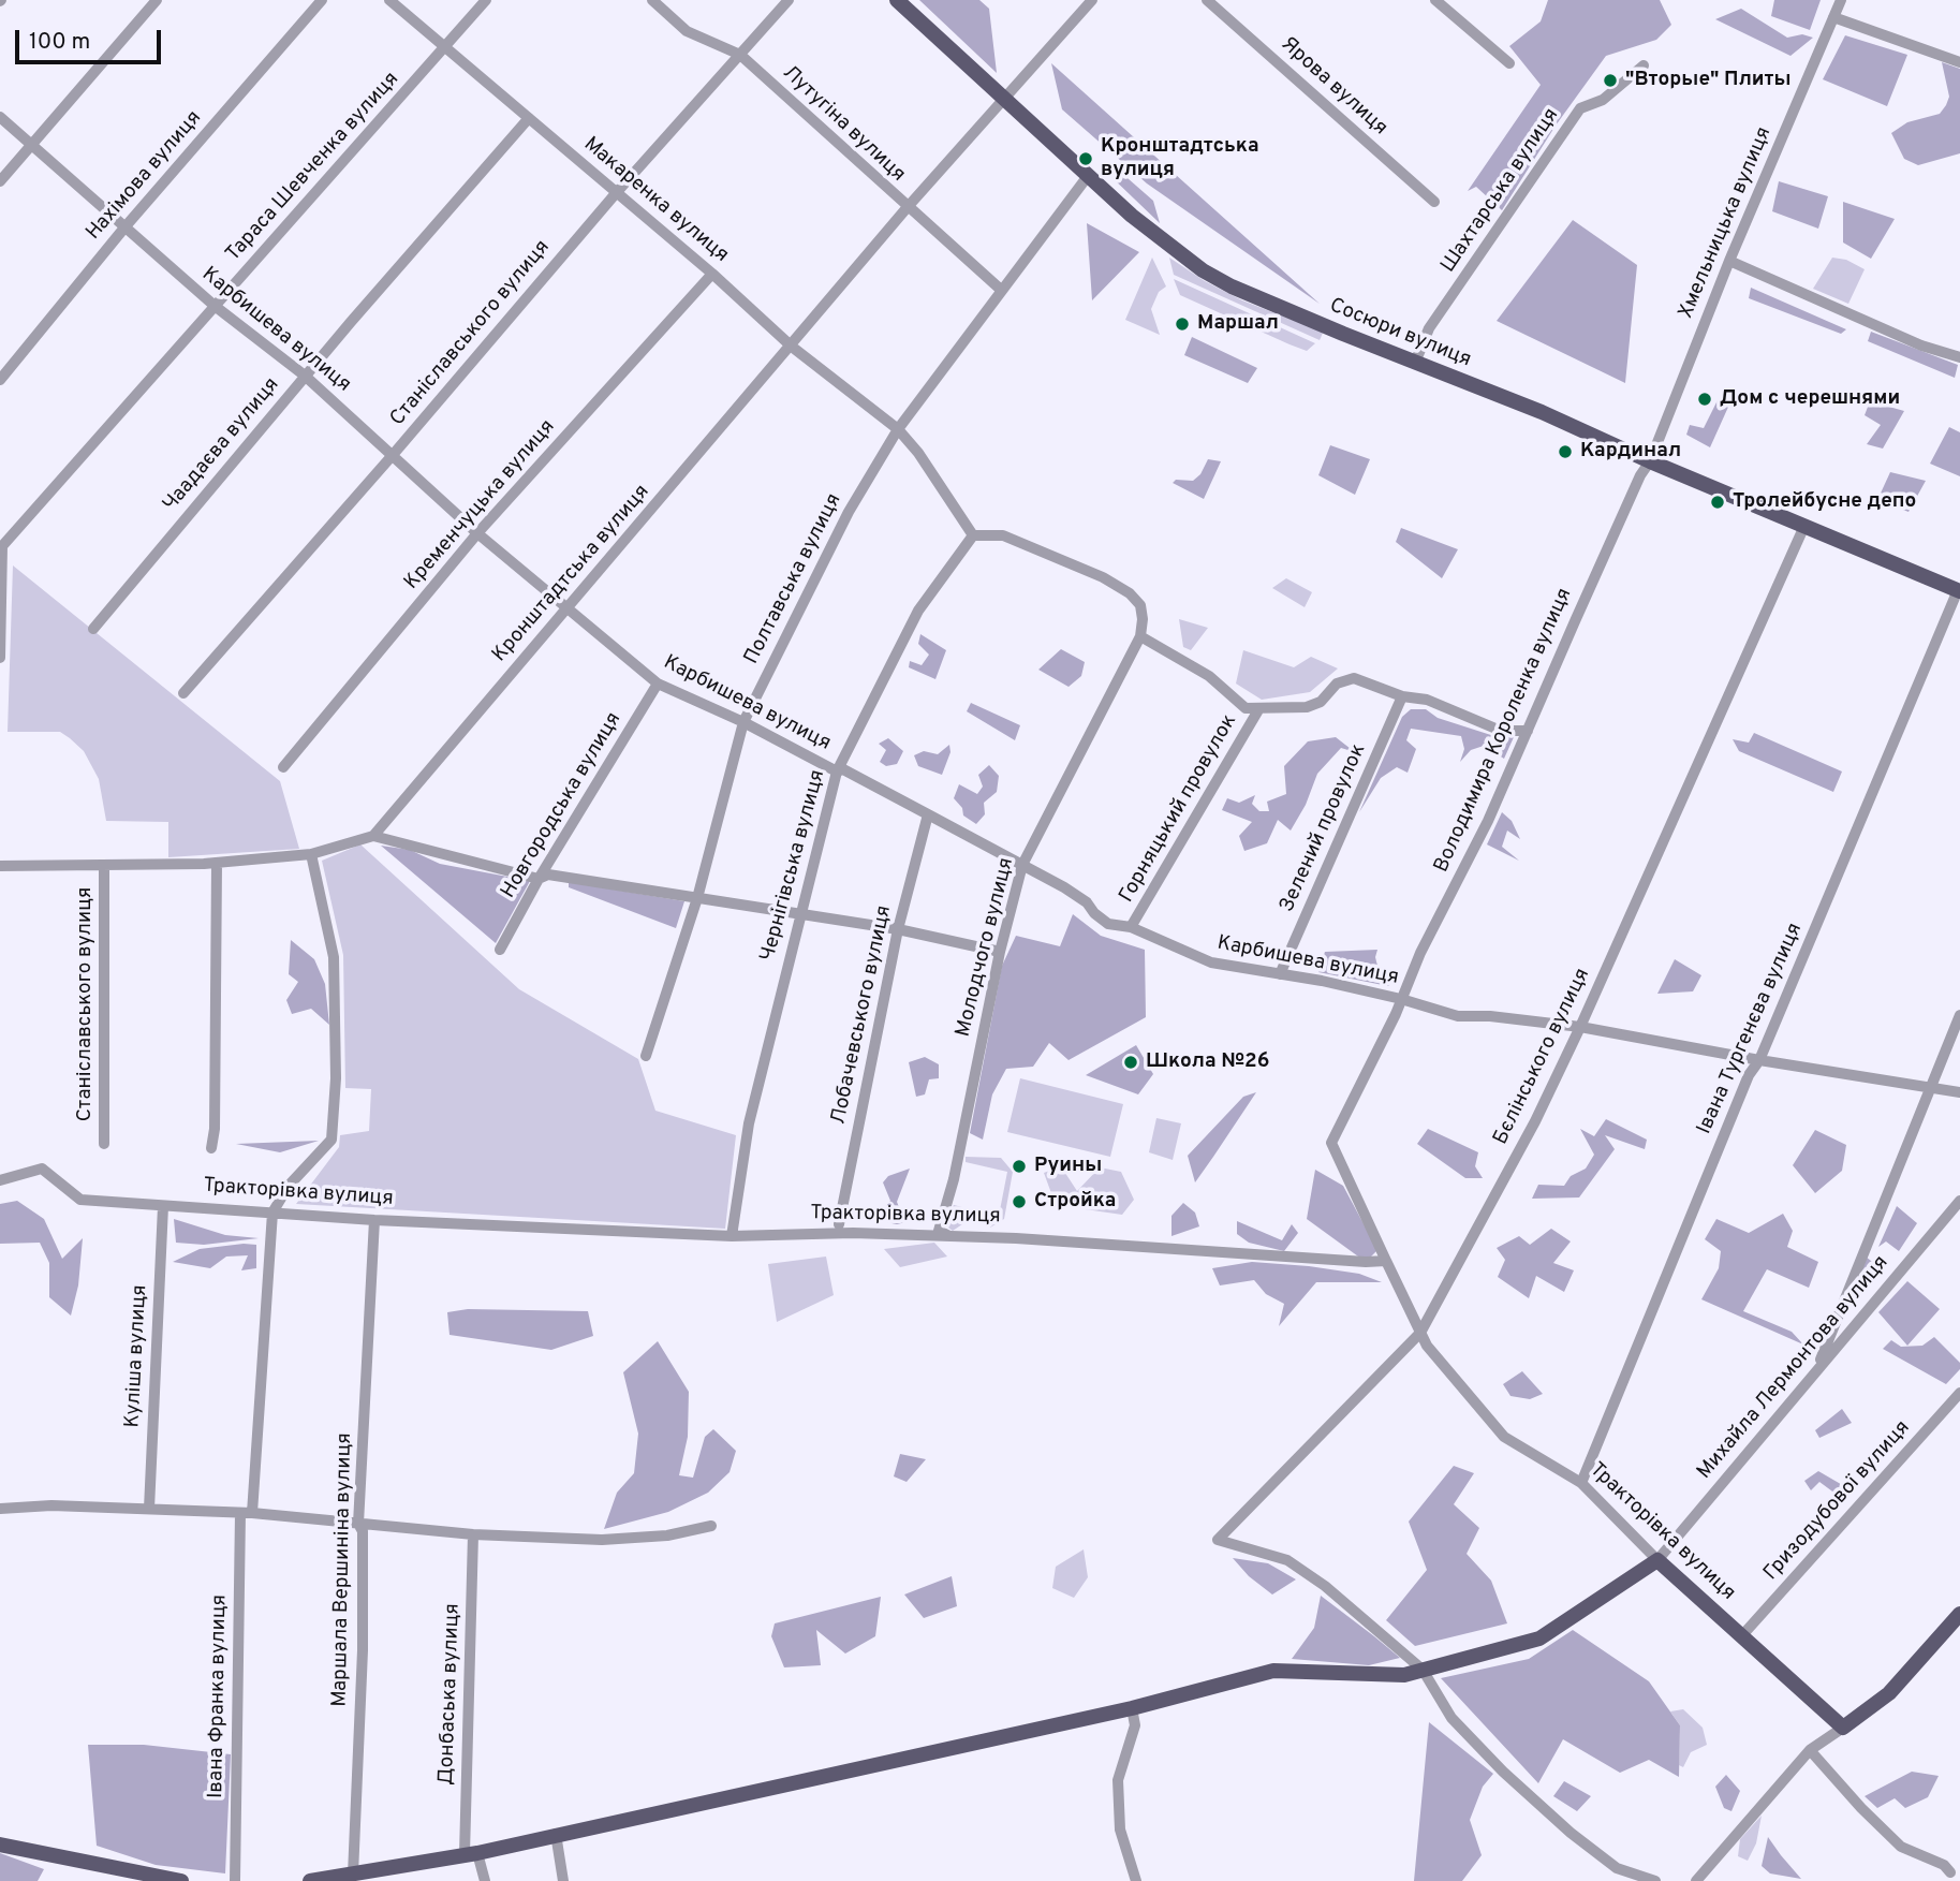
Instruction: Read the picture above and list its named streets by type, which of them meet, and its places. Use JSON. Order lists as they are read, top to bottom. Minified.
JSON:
{"streets":{"main road":["Сосюри вулиця","Тракторівка вулиця"],"street":["Ярова вулиця","Лутугіна вулиця","Тараса Шевченка вулиця","Нахімова вулиця","Шахтарська вулиця","Макаренка вулиця","Хмельницька вулиця","Карбишева вулиця","Станіславського вулиця","Чаадаєва вулиця","Кременчуцька вулиця","Кронштадтська вулиця","Полтавська вулиця","Володимира Короленка вулиця","Новгородська вулиця","Горняцький провулок","Зелений провулок","Чернігівська вулиця","Молодчого вулиця","Лобачевського вулиця","Івана Тургенєва вулиця","Бєлінського вулиця","Куліша вулиця","Михайла Лермонтова вулиця","Гризодубової вулиця","Маршала Вершиніна вулиця","Донбаська вулиця","Івана Франка вулиця"]},"crossings":[["Лутугіна вулиця","Станіславського вулиця"],["Лутугіна вулиця","Кронштадтська вулиця"],["Лутугіна вулиця","Полтавська вулиця"],["Тараса Шевченка вулиця","Макаренка вулиця"],["Тараса Шевченка вулиця","Карбишева вулиця"],["Нахімова вулиця","Карбишева вулиця"],["Шахтарська вулиця","Сосюри вулиця"],["Макаренка вулиця","Станіславського вулиця"],["Макаренка вулиця","Чаадаєва вулиця"],["Макаренка вулиця","Кременчуцька вулиця"],["Макаренка вулиця","Кронштадтська вулиця"],["Макаренка вулиця","Полтавська вулиця"],["Макаренка вулиця","Чернігівська вулиця"],["Хмельницька вулиця","Сосюри вулиця"],["Хмельницька вулиця","Володимира Короленка вулиця"],["Карбишева вулиця","Станіславського вулиця"],["Карбишева вулиця","Чаадаєва вулиця"],["Карбишева вулиця","Кременчуцька вулиця"],["Карбишева вулиця","Кронштадтська вулиця"],["Карбишева вулиця","Полтавська вулиця"],["Карбишева вулиця","Володимира Короленка вулиця"],["Карбишева вулиця","Новгородська вулиця"],["Карбишева вулиця","Горняцький провулок"],["Карбишева вулиця","Зелений провулок"],["Карбишева вулиця","Чернігівська вулиця"],["Карбишева вулиця","Молодчого вулиця"],["Карбишева вулиця","Лобачевського вулиця"],["Карбишева вулиця","Івана Тургенєва вулиця"],["Карбишева вулиця","Бєлінського вулиця"],["Сосюри вулиця","Кронштадтська вулиця"],["Сосюри вулиця","Полтавська вулиця"],["Сосюри вулиця","Володимира Короленка вулиця"],["Сосюри вулиця","Івана Тургенєва вулиця"],["Сосюри вулиця","Бєлінського вулиця"],["Володимира Короленка вулиця","Тракторівка вулиця"],["Чернігівська вулиця","Тракторівка вулиця"],["Молодчого вулиця","Тракторівка вулиця"],["Івана Тургенєва вулиця","Тракторівка вулиця"],["Бєлінського вулиця","Тракторівка вулиця"],["Тракторівка вулиця","Куліша вулиця"],["Тракторівка вулиця","Михайла Лермонтова вулиця"],["Тракторівка вулиця","Гризодубової вулиця"],["Тракторівка вулиця","Маршала Вершиніна вулиця"],["Тракторівка вулиця","Івана Франка вулиця"]],"places":["\"Вторые\" Плиты","Кронштадтська вулиця","Маршал","Дом с черешнями","Кардинал","Тролейбусне депо","Школа №26","Руины","Стройка"],"scale_bar":"100 m"}
